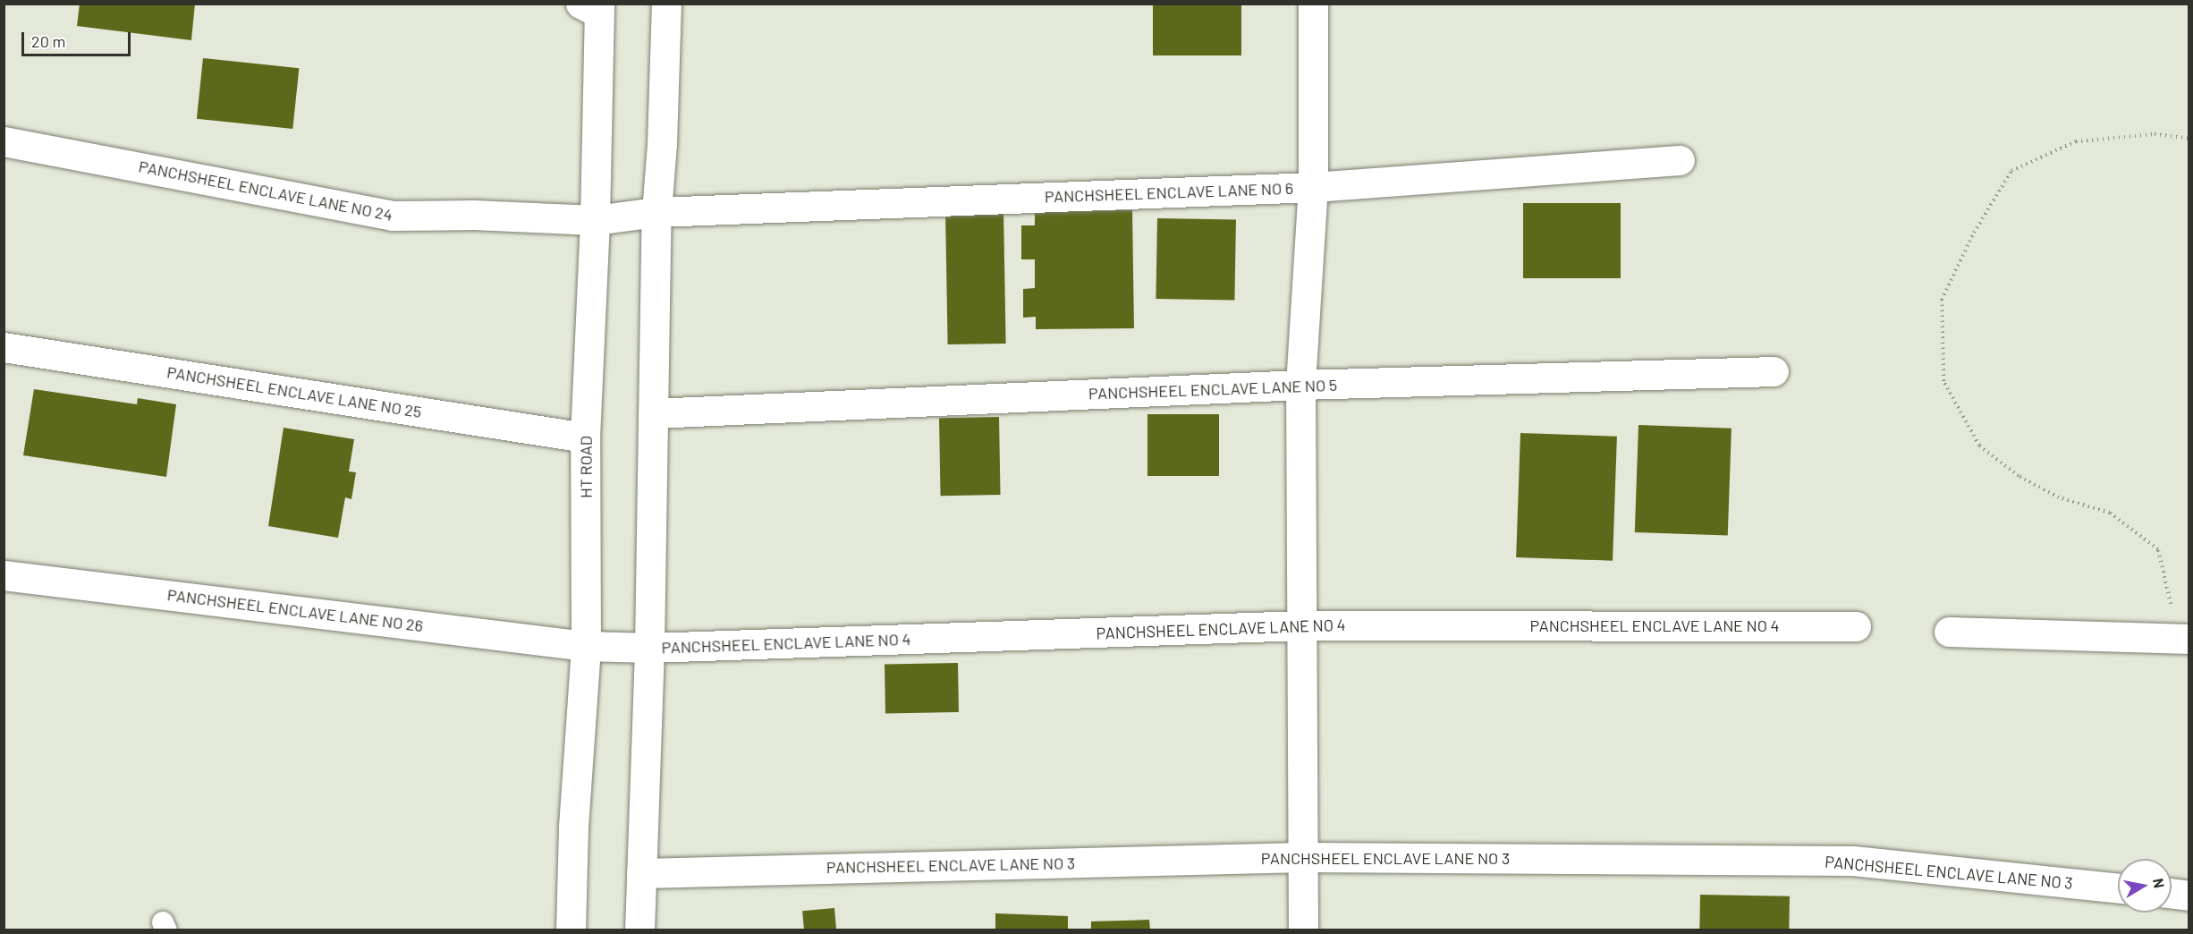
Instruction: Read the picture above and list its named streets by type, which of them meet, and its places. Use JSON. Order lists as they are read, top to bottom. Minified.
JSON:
{"streets":{"street":["PANCHSHEEL ENCLAVE LANE NO 24","PANCHSHEEL ENCLAVE LANE NO 6","PANCHSHEEL ENCLAVE LANE NO 5","PANCHSHEEL ENCLAVE LANE NO 25","HT ROAD","PANCHSHEEL ENCLAVE LANE NO 26","PANCHSHEEL ENCLAVE LANE NO 4","PANCHSHEEL ENCLAVE LANE NO 3"]},"crossings":[["PANCHSHEEL ENCLAVE LANE NO 24","PANCHSHEEL ENCLAVE LANE NO 6"],["PANCHSHEEL ENCLAVE LANE NO 24","HT ROAD"],["PANCHSHEEL ENCLAVE LANE NO 25","HT ROAD"],["HT ROAD","PANCHSHEEL ENCLAVE LANE NO 26"],["HT ROAD","PANCHSHEEL ENCLAVE LANE NO 4"],["PANCHSHEEL ENCLAVE LANE NO 26","PANCHSHEEL ENCLAVE LANE NO 4"]],"scale_bar":"20 m","north":"right"}
